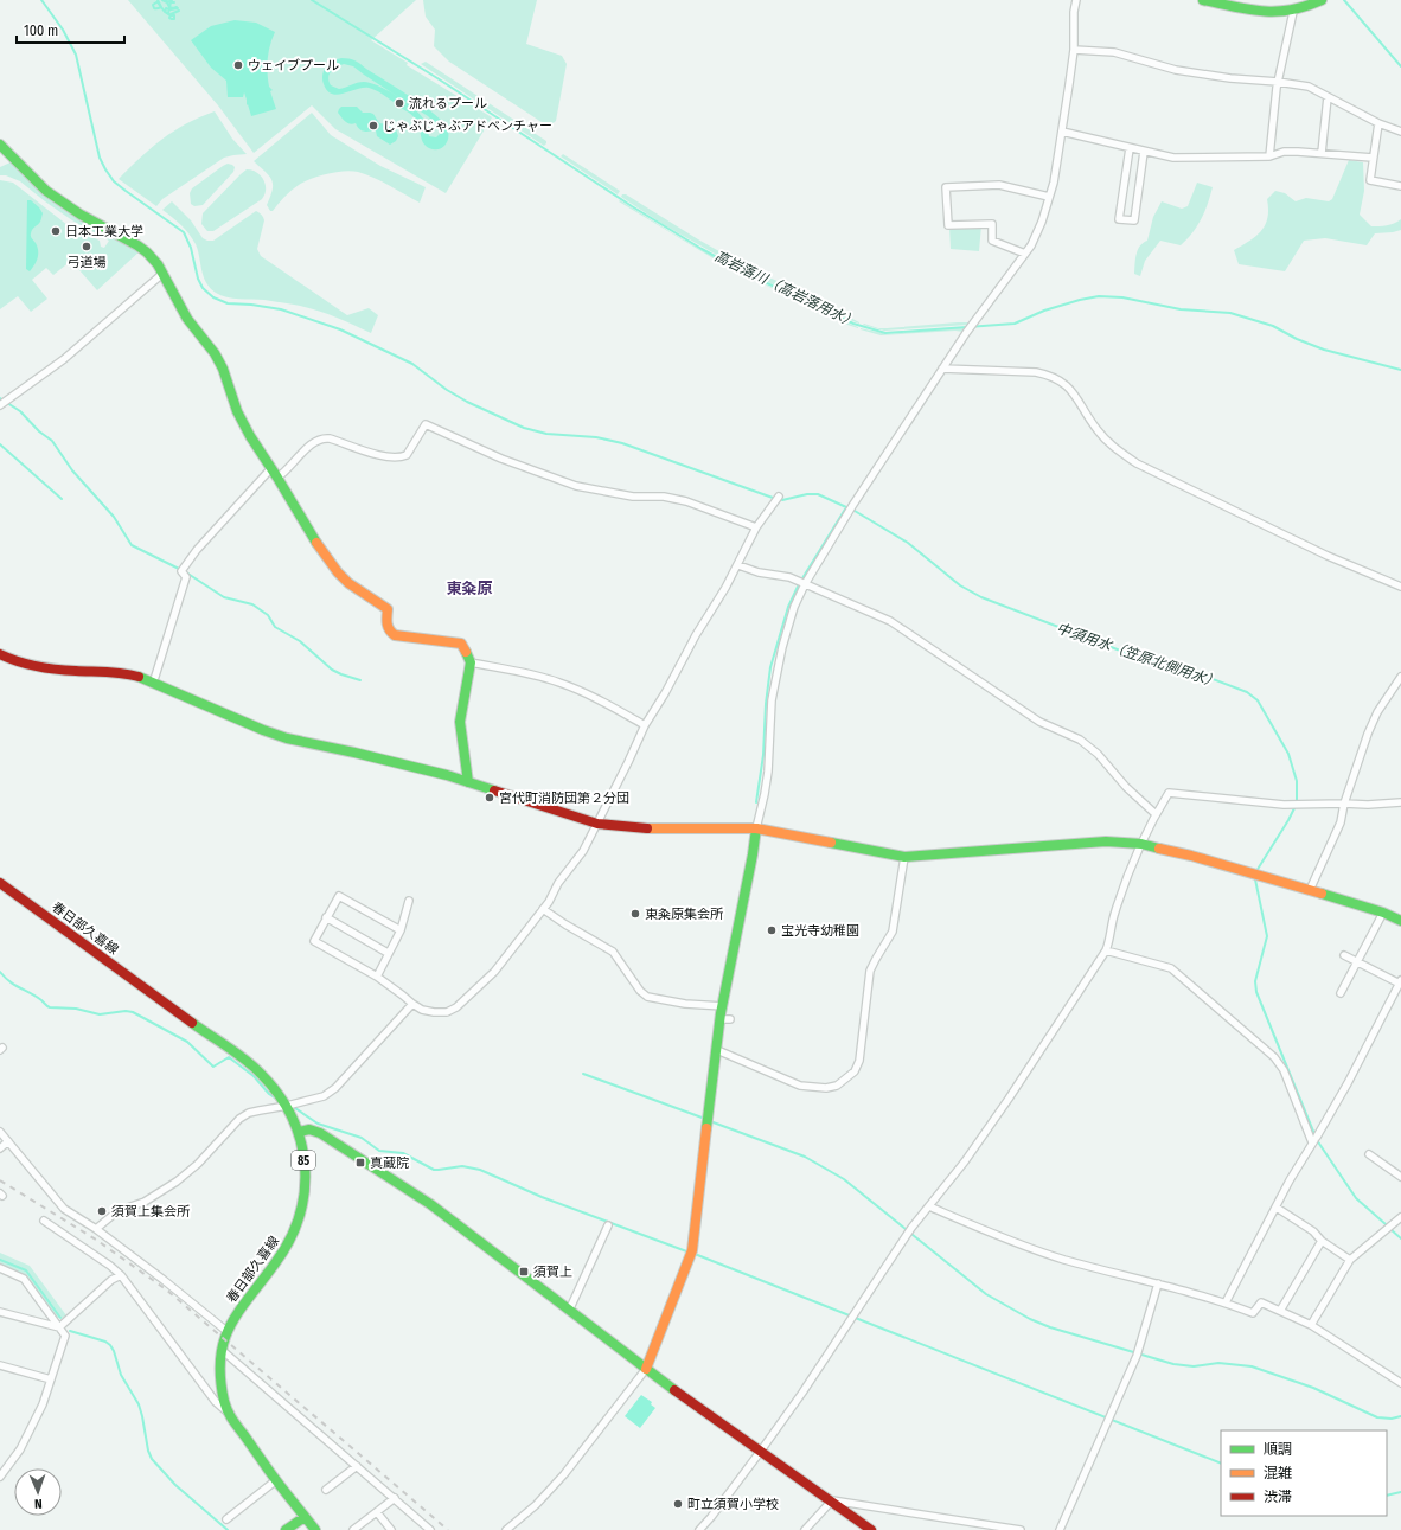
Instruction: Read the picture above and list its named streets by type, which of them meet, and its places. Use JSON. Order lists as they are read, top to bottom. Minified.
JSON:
{"streets":{"street":["春日部久喜線","85"]},"districts":["東粂原"],"water":["高岩落川（高岩落用水）","中須用水（笠原北側用水）"],"places":{"other":["ウェイブプール","流れるプール","じゃぶじゃぶアドベンチャー","日本工業大学","弓道場","宮代町消防団第２分団","東粂原集会所","宝光寺幼稚園","須賀上集会所","町立須賀小学校"],"transit":["真蔵院","須賀上"]},"legend":["順調","混雑","渋滞"],"scale_bar":"100 m","north":"bottom"}
